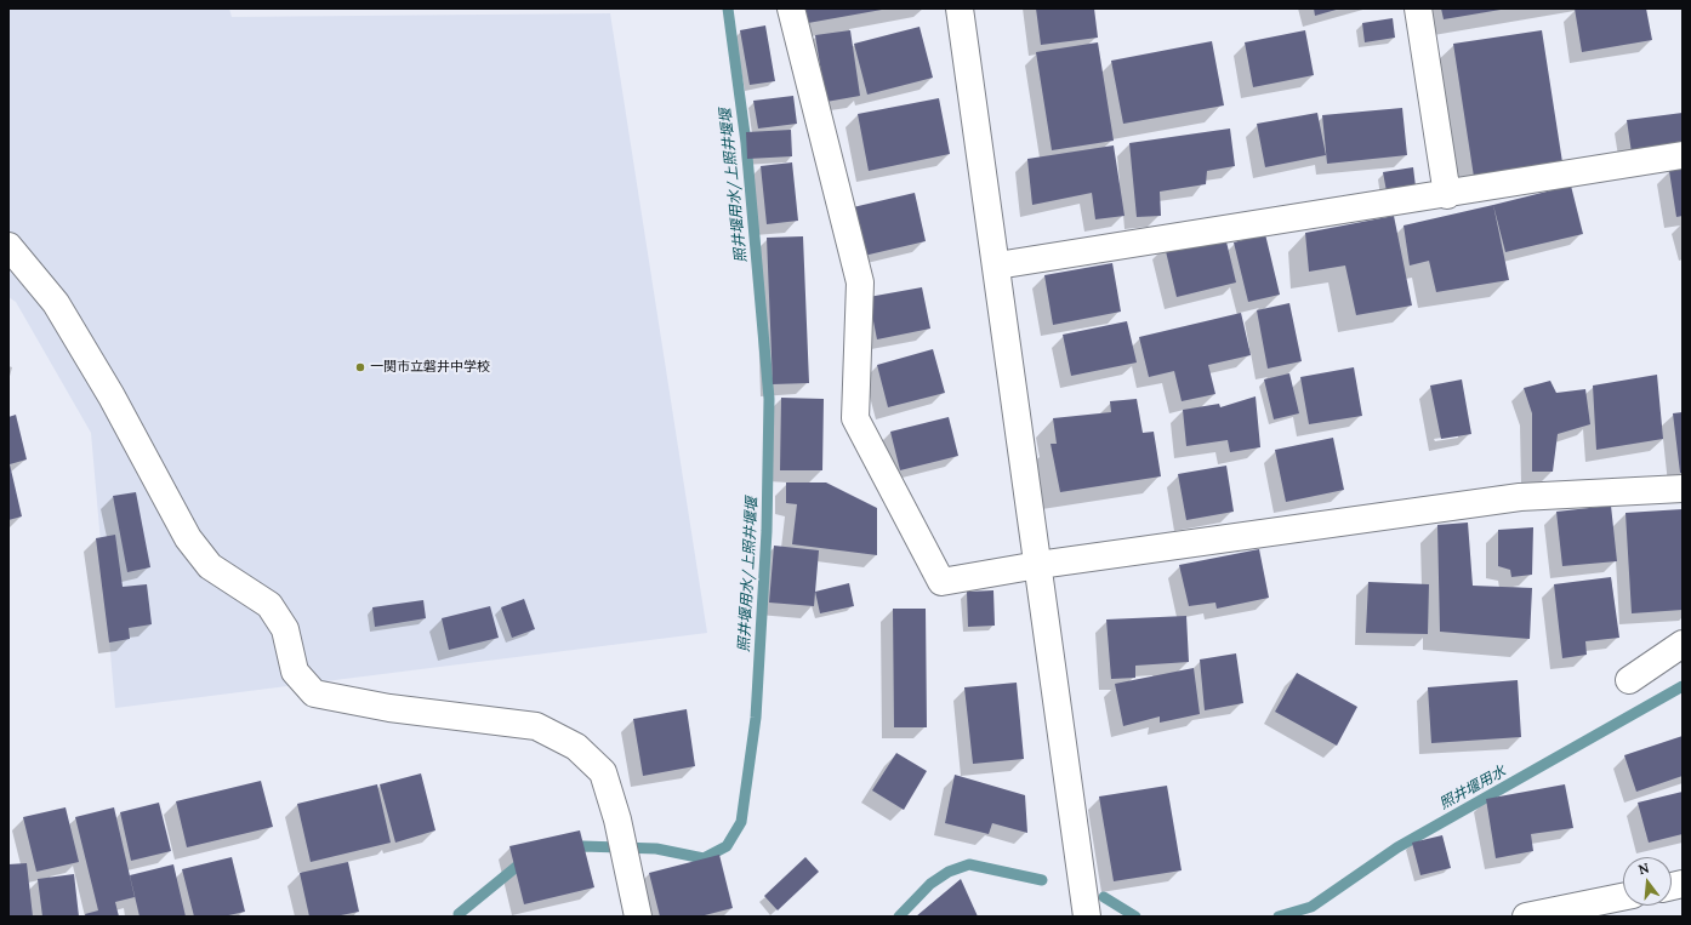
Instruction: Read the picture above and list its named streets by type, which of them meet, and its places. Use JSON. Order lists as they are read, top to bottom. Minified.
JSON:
{"water":["照井堰用水/上照井堰堰","照井堰用水"],"places":["一関市立磐井中学校"],"north":"top"}
